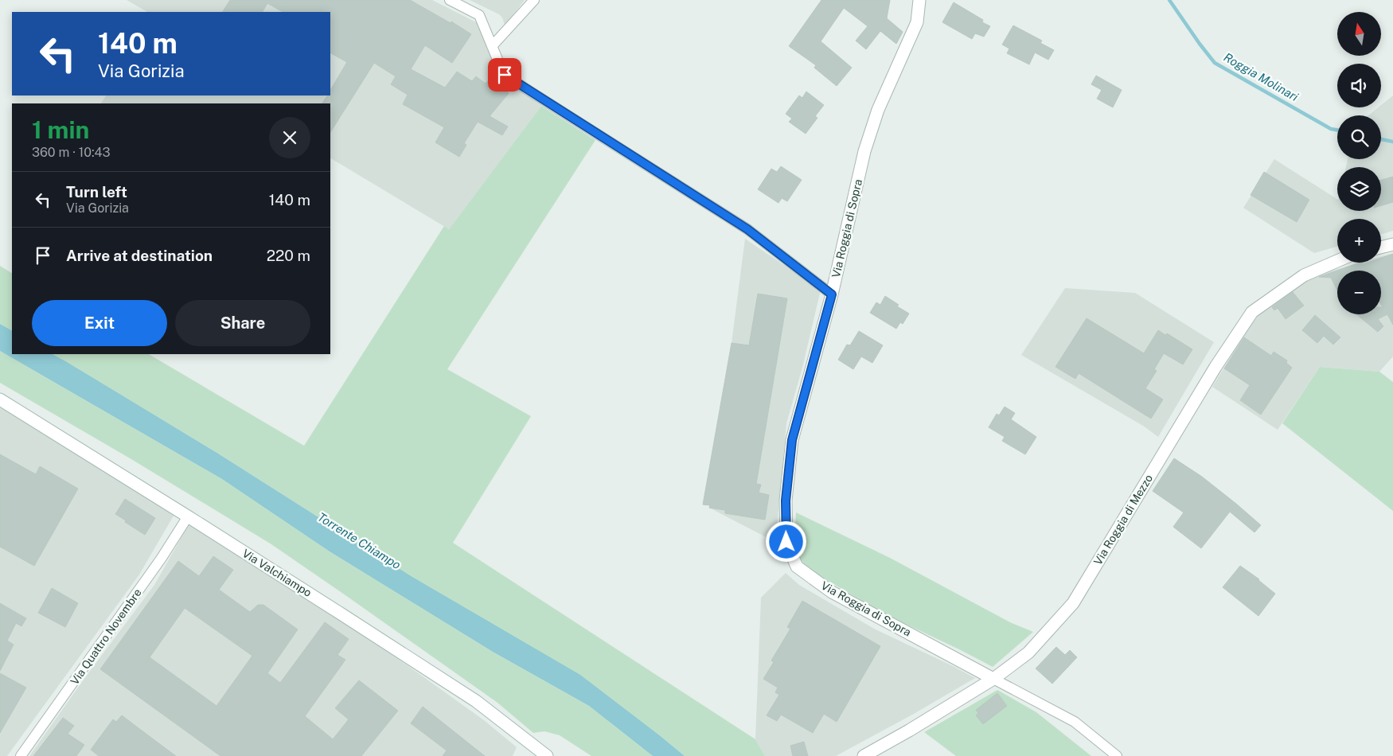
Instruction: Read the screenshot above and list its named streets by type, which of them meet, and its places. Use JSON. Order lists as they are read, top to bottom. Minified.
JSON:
{"streets":{"street":["Via Roggia di Sopra","Via Roggia di Mezzo","Via Valchiampo","Via Quattro Novembre"]},"crossings":[["Via Roggia di Sopra","Via Roggia di Mezzo"],["Via Valchiampo","Via Quattro Novembre"]],"water":["Roggia Molinari","Torrente Chiampo"],"north":"top","page":{"map_buttons":["+","−"],"turn":["140 m","Via Gorizia"],"heading":["1 min","360 m · 10:43"],"list":[{"name":"Turn left","note":"Via Gorizia","value":"140 m"},{"name":"Arrive at destination","value":"220 m"}],"buttons":["Exit","Share"]}}
